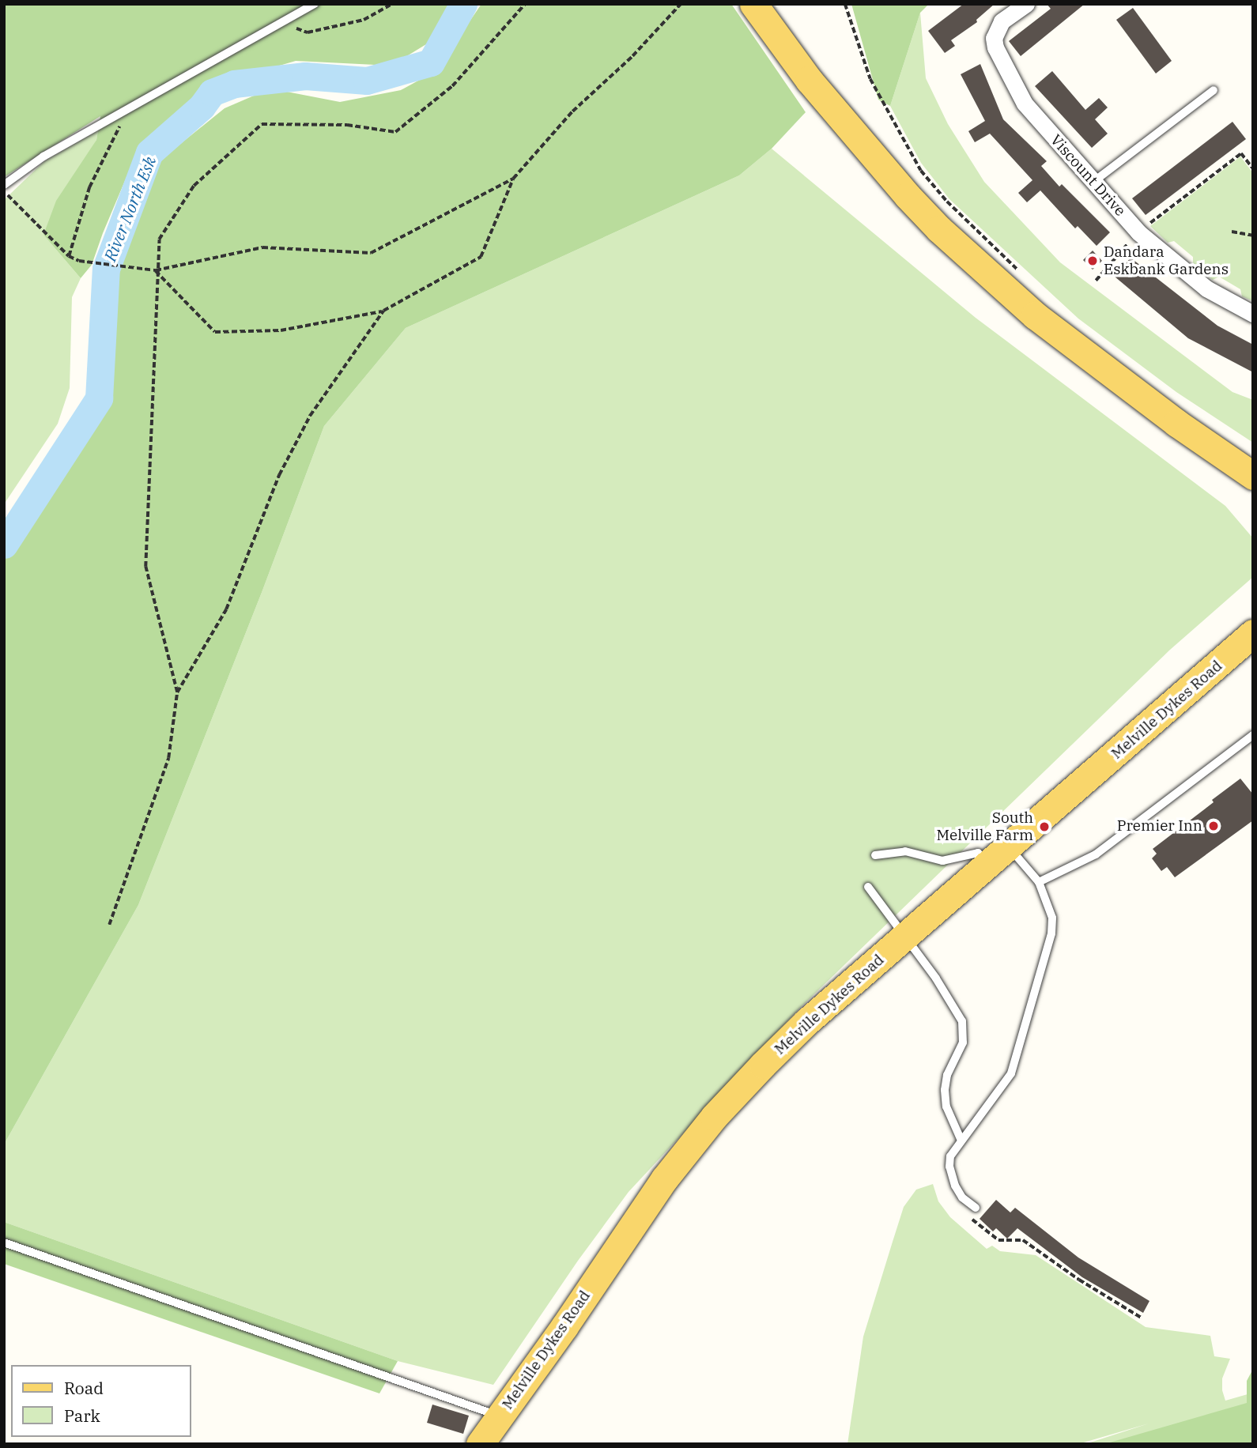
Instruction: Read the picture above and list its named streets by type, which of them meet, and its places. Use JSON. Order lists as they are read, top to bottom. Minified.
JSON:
{"streets":{"main road":["Melville Dykes Road"],"street":["Viscount Drive"]},"water":["River North Esk"],"places":["Dandara Eskbank Gardens","Premier Inn","South Melville Farm"],"legend":["Road","Park"]}
